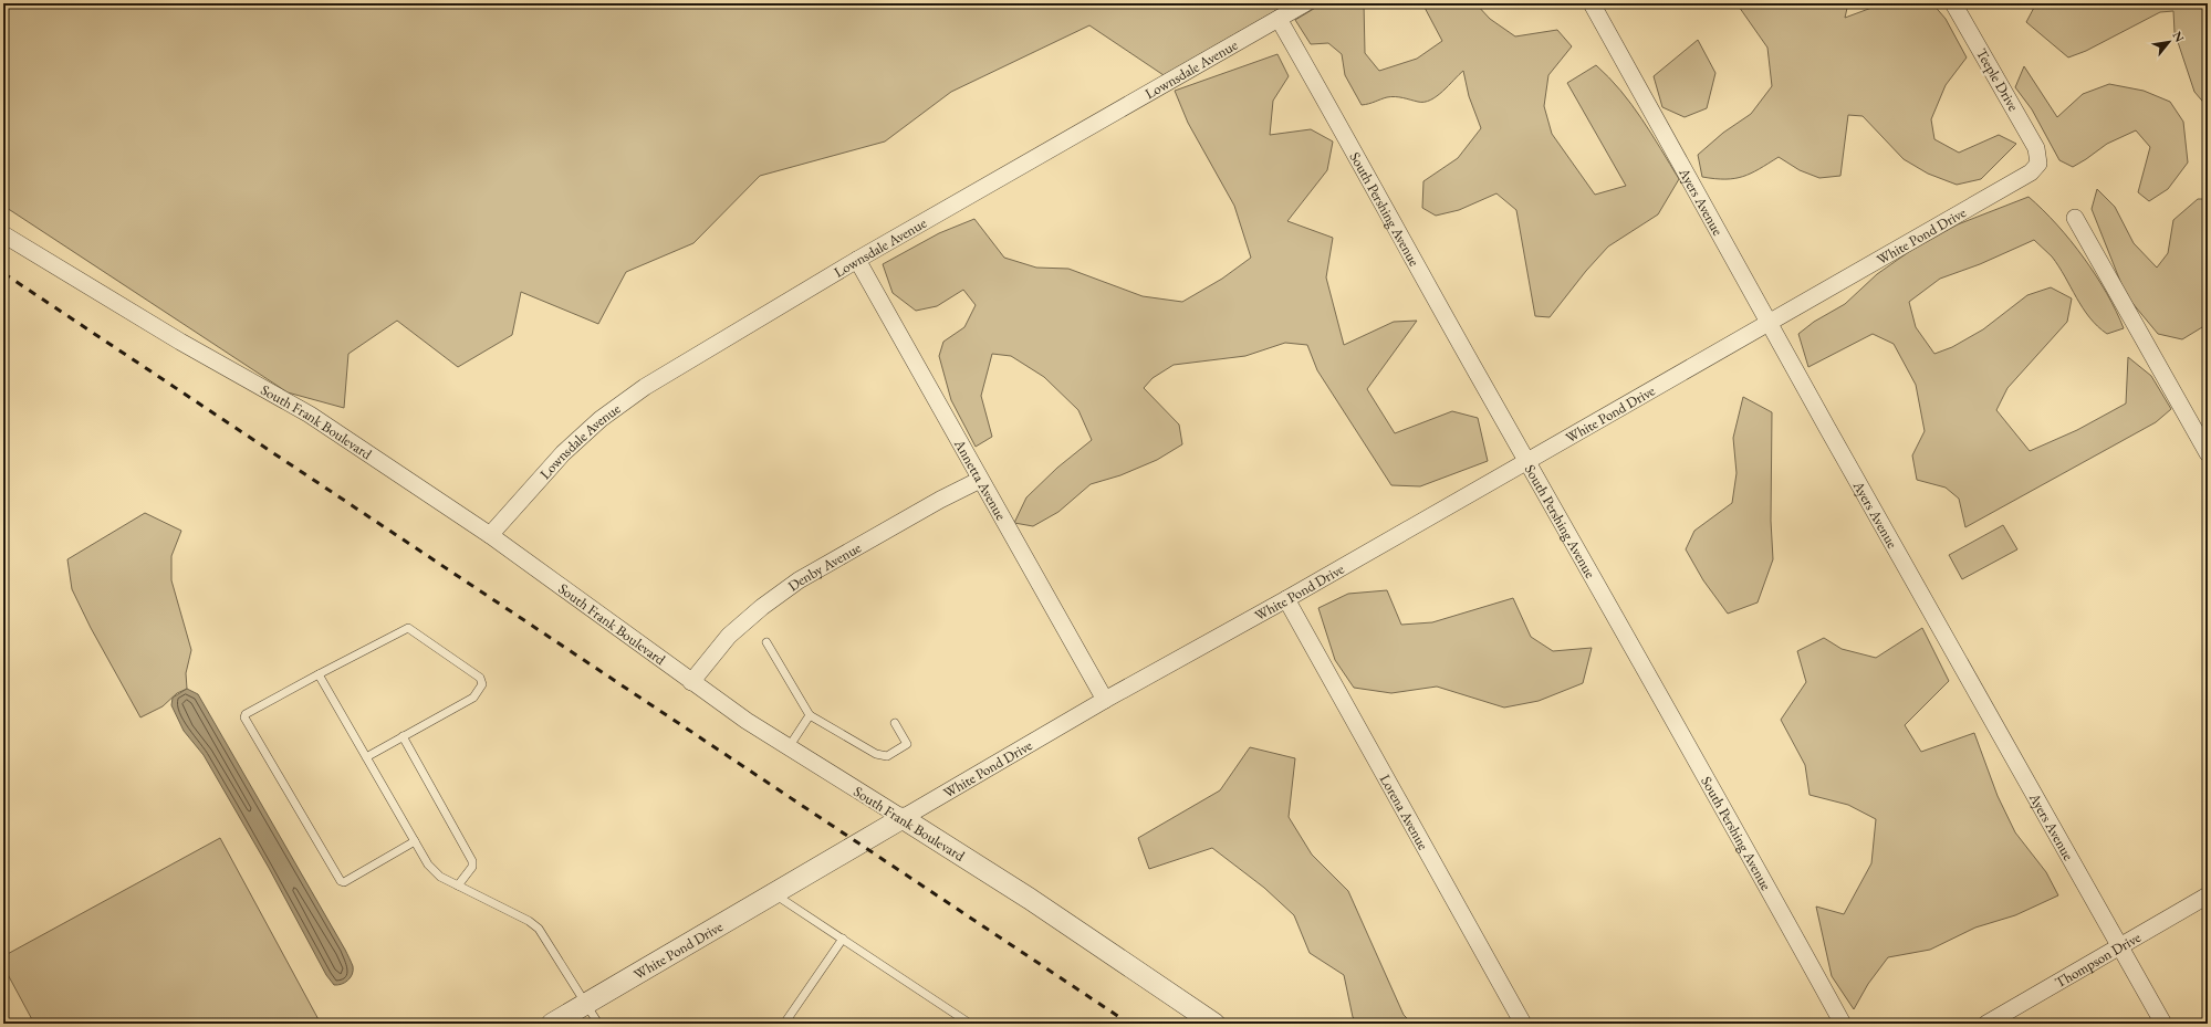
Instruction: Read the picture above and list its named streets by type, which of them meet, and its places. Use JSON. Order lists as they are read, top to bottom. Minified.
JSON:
{"streets":{"street":["Lownsdale Avenue","Teeple Drive","Ayers Avenue","South Pershing Avenue","White Pond Drive","South Frank Boulevard","Annetta Avenue","Denby Avenue","Lorena Avenue","Thompson Drive"]},"crossings":[["Lownsdale Avenue","South Pershing Avenue"],["Lownsdale Avenue","South Frank Boulevard"],["Lownsdale Avenue","Annetta Avenue"],["Teeple Drive","White Pond Drive"],["Ayers Avenue","White Pond Drive"],["Ayers Avenue","Thompson Drive"],["South Pershing Avenue","White Pond Drive"],["White Pond Drive","South Frank Boulevard"],["White Pond Drive","Annetta Avenue"],["White Pond Drive","Lorena Avenue"],["South Frank Boulevard","Denby Avenue"],["Annetta Avenue","Denby Avenue"]],"north":"top right"}
